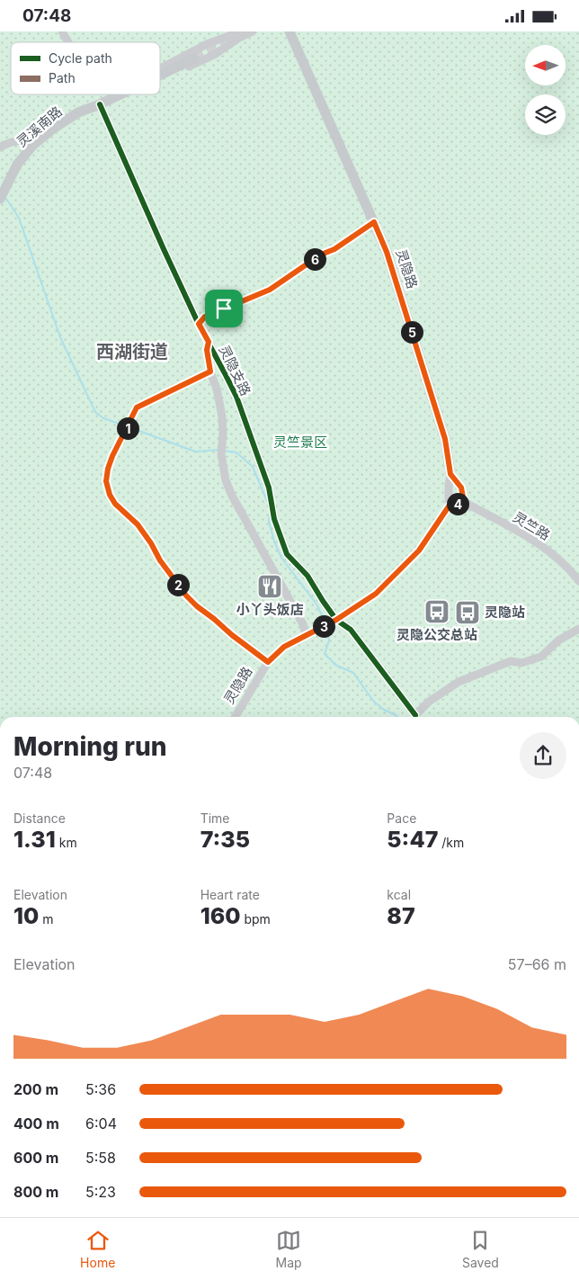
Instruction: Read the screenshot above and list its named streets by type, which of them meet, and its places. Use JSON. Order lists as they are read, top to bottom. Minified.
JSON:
{"streets":{"main road":["灵溪南路","灵隐路"],"street":["灵隐支路","灵竺路"]},"crossings":[["灵溪南路","灵隐支路"],["灵隐路","灵隐支路"]],"districts":["西湖街道"],"parks":["灵竺景区"],"places":{"restaurant":["小丫头饭店"],"bus stop":["灵隐公交总站","灵隐站"]},"legend":["Cycle path","Path"],"north":"left","page":{"status":"07:48","pins":["6","5","1","4","2","3"],"heading":["Morning run","07:48"],"stats":[["Distance","1.31 km"],["Time","7:35"],["Pace","5:47 /km"],["Elevation","10 m"],["Heart rate","160 bpm"],["kcal","87"]],"chart":["Elevation","57–66 m"],"list":[{"name":"200 m","note":"5:36"},{"name":"400 m","note":"6:04"},{"name":"600 m","note":"5:58"},{"name":"800 m","note":"5:23"}],"tabs":["Home","Map","Saved"]}}
